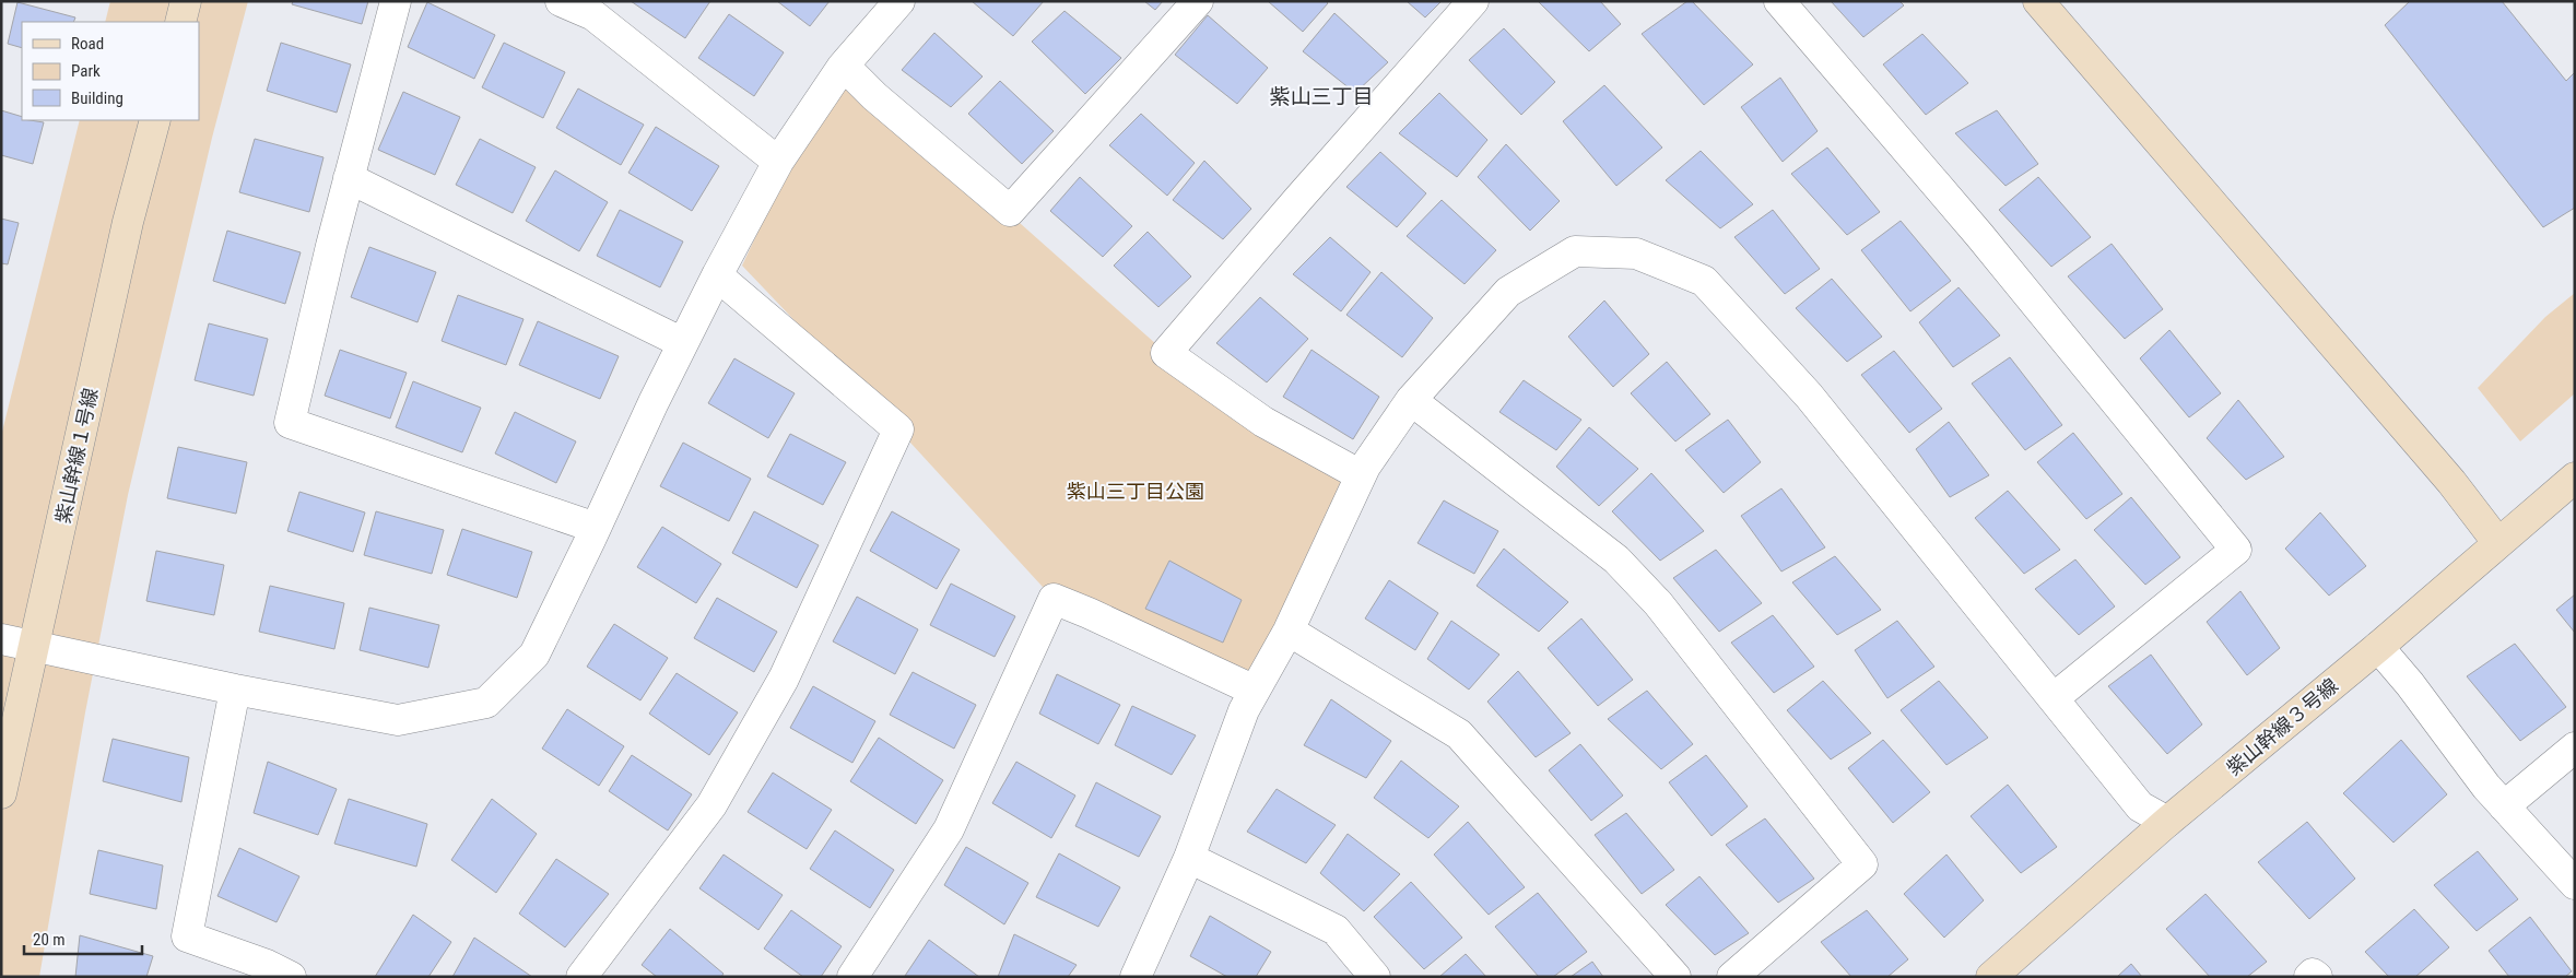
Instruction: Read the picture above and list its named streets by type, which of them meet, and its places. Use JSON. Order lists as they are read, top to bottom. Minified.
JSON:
{"streets":{"street":["紫山幹線１号線","紫山幹線３号線"]},"districts":["紫山三丁目"],"parks":["紫山三丁目公園"],"legend":["Road","Park","Building"],"scale_bar":"20 m"}
